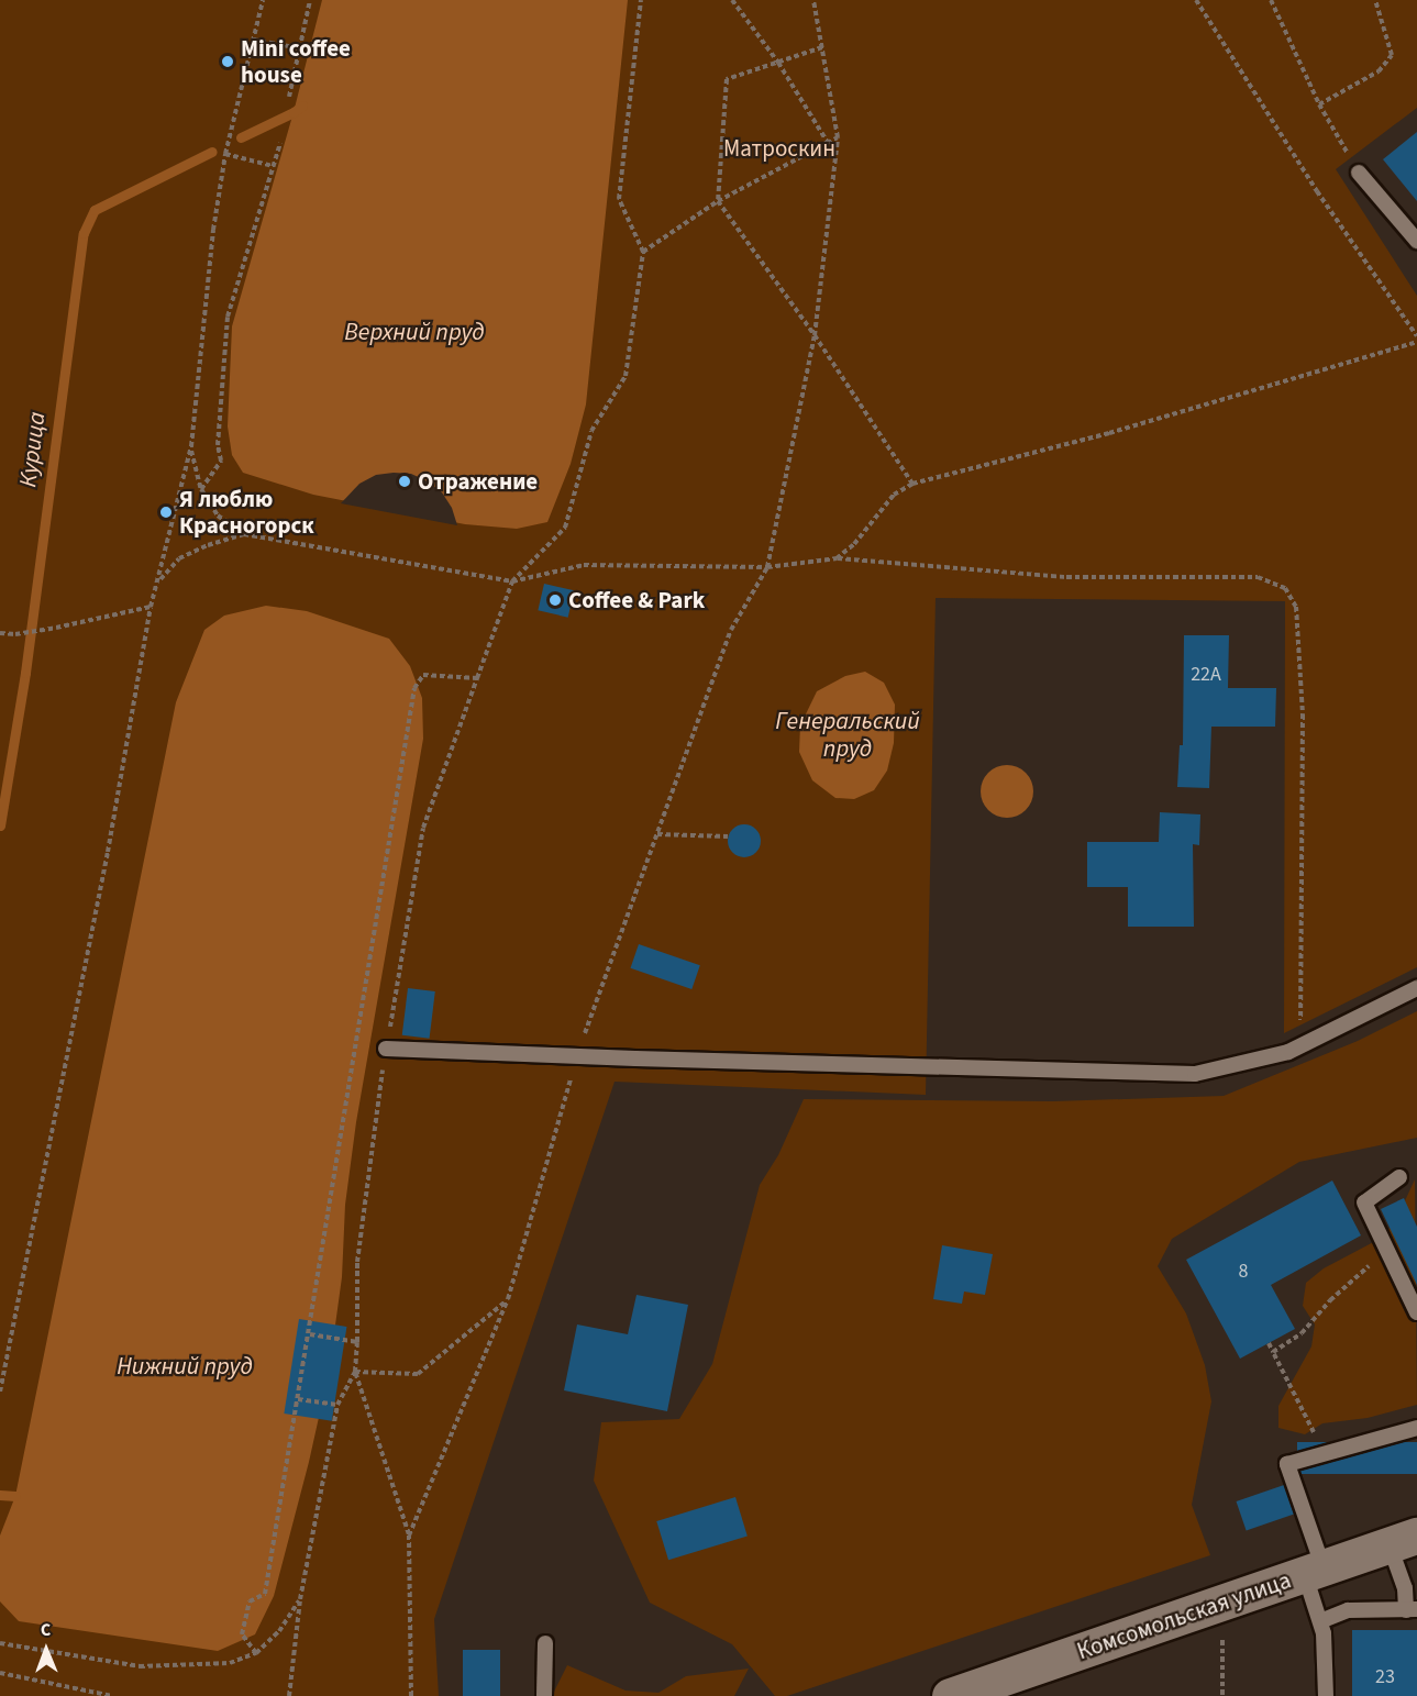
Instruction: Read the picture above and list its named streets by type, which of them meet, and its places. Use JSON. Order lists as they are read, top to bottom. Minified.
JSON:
{"streets":{"street":["Комсомольская улица"]},"water":["Верхний пруд","Курица","Генеральский пруд","Нижний пруд"],"parks":["Матроскин"],"places":["Mini coffee house","Отражение","Я люблю Красногорск","Coffee & Park"],"house_numbers":["22А","8","23"],"north":"top"}
